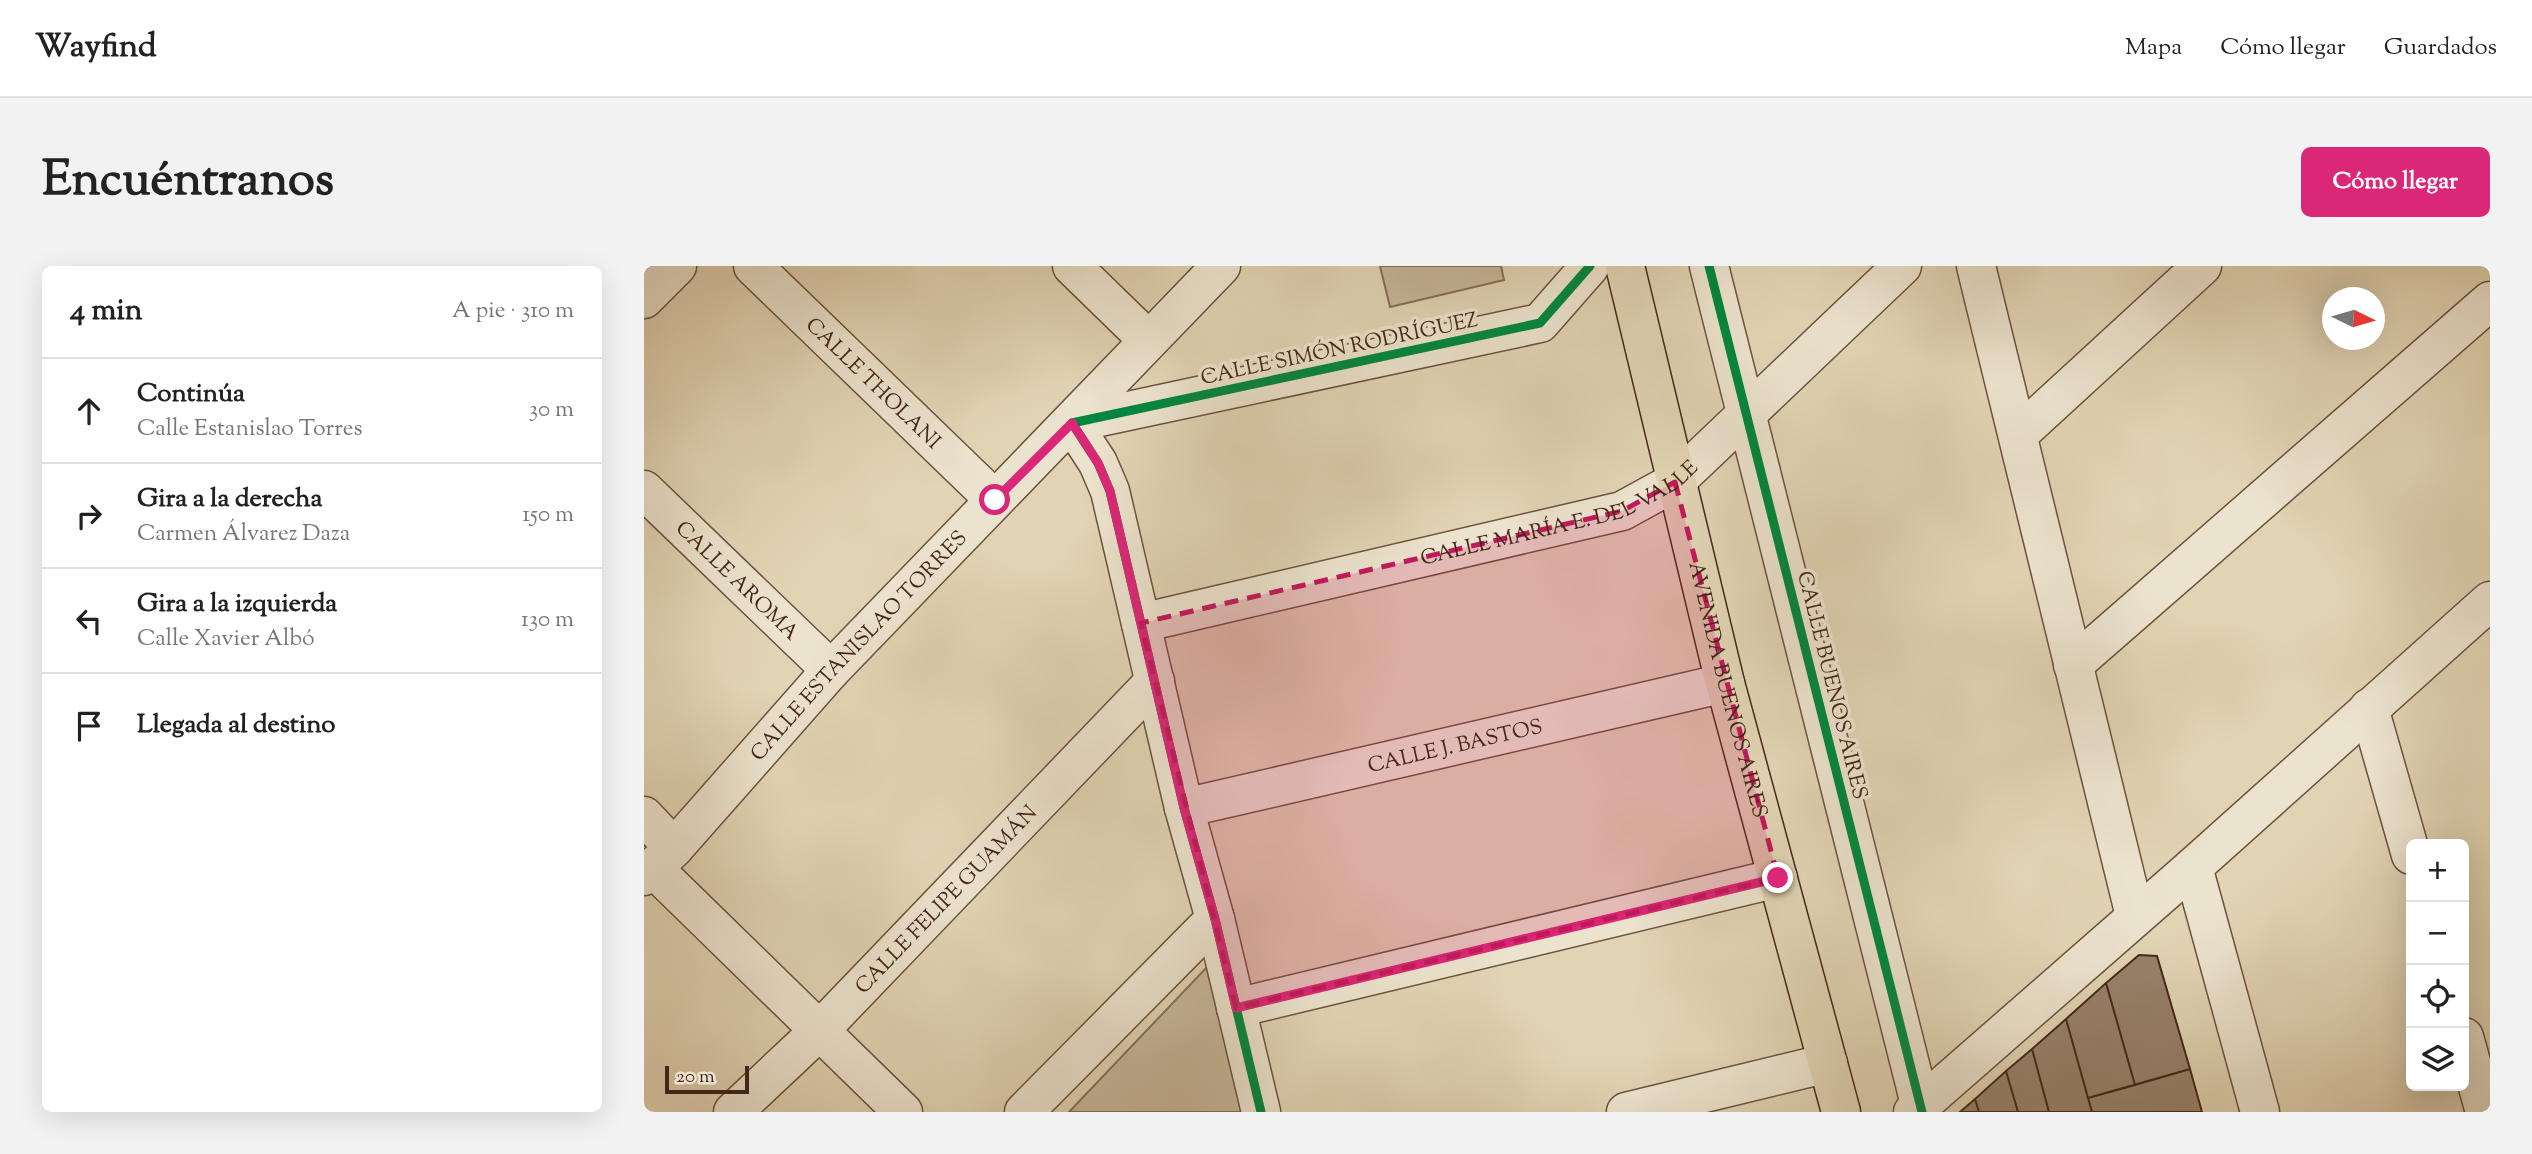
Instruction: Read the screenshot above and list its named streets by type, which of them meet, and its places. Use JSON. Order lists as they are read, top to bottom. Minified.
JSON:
{"streets":{"highway":["AVENIDA BUENOS AIRES"],"street":["CALLE SIMÓN RODRÍGUEZ","CALLE THOLANI","CALLE MARÍA E. DEL VALLE","CALLE AROMA","CALLE ESTANISLAO TORRES","CALLE BUENOS AIRES","CALLE J. BASTOS","CALLE FELIPE GUAMÁN"]},"crossings":[["CALLE SIMÓN RODRÍGUEZ","CALLE ESTANISLAO TORRES"],["CALLE THOLANI","CALLE ESTANISLAO TORRES"],["CALLE MARÍA E. DEL VALLE","CALLE BUENOS AIRES"],["CALLE MARÍA E. DEL VALLE","AVENIDA BUENOS AIRES"],["CALLE AROMA","CALLE ESTANISLAO TORRES"],["AVENIDA BUENOS AIRES","CALLE J. BASTOS"]],"scale_bar":"20 m","north":"right","page":{"header":"Wayfind","nav":["Mapa","Cómo llegar","Guardados"],"title":"Encuéntranos","buttons":"Cómo llegar","heading":["4 min","A pie · 310 m"],"list":[["Continúa","Calle Estanislao Torres","30 m"],["Gira a la derecha","Carmen Álvarez Daza","150 m"],["Gira a la izquierda","Calle Xavier Albó","130 m"],"Llegada al destino"],"map_buttons":["+","−"],"scale":"20 m"}}
